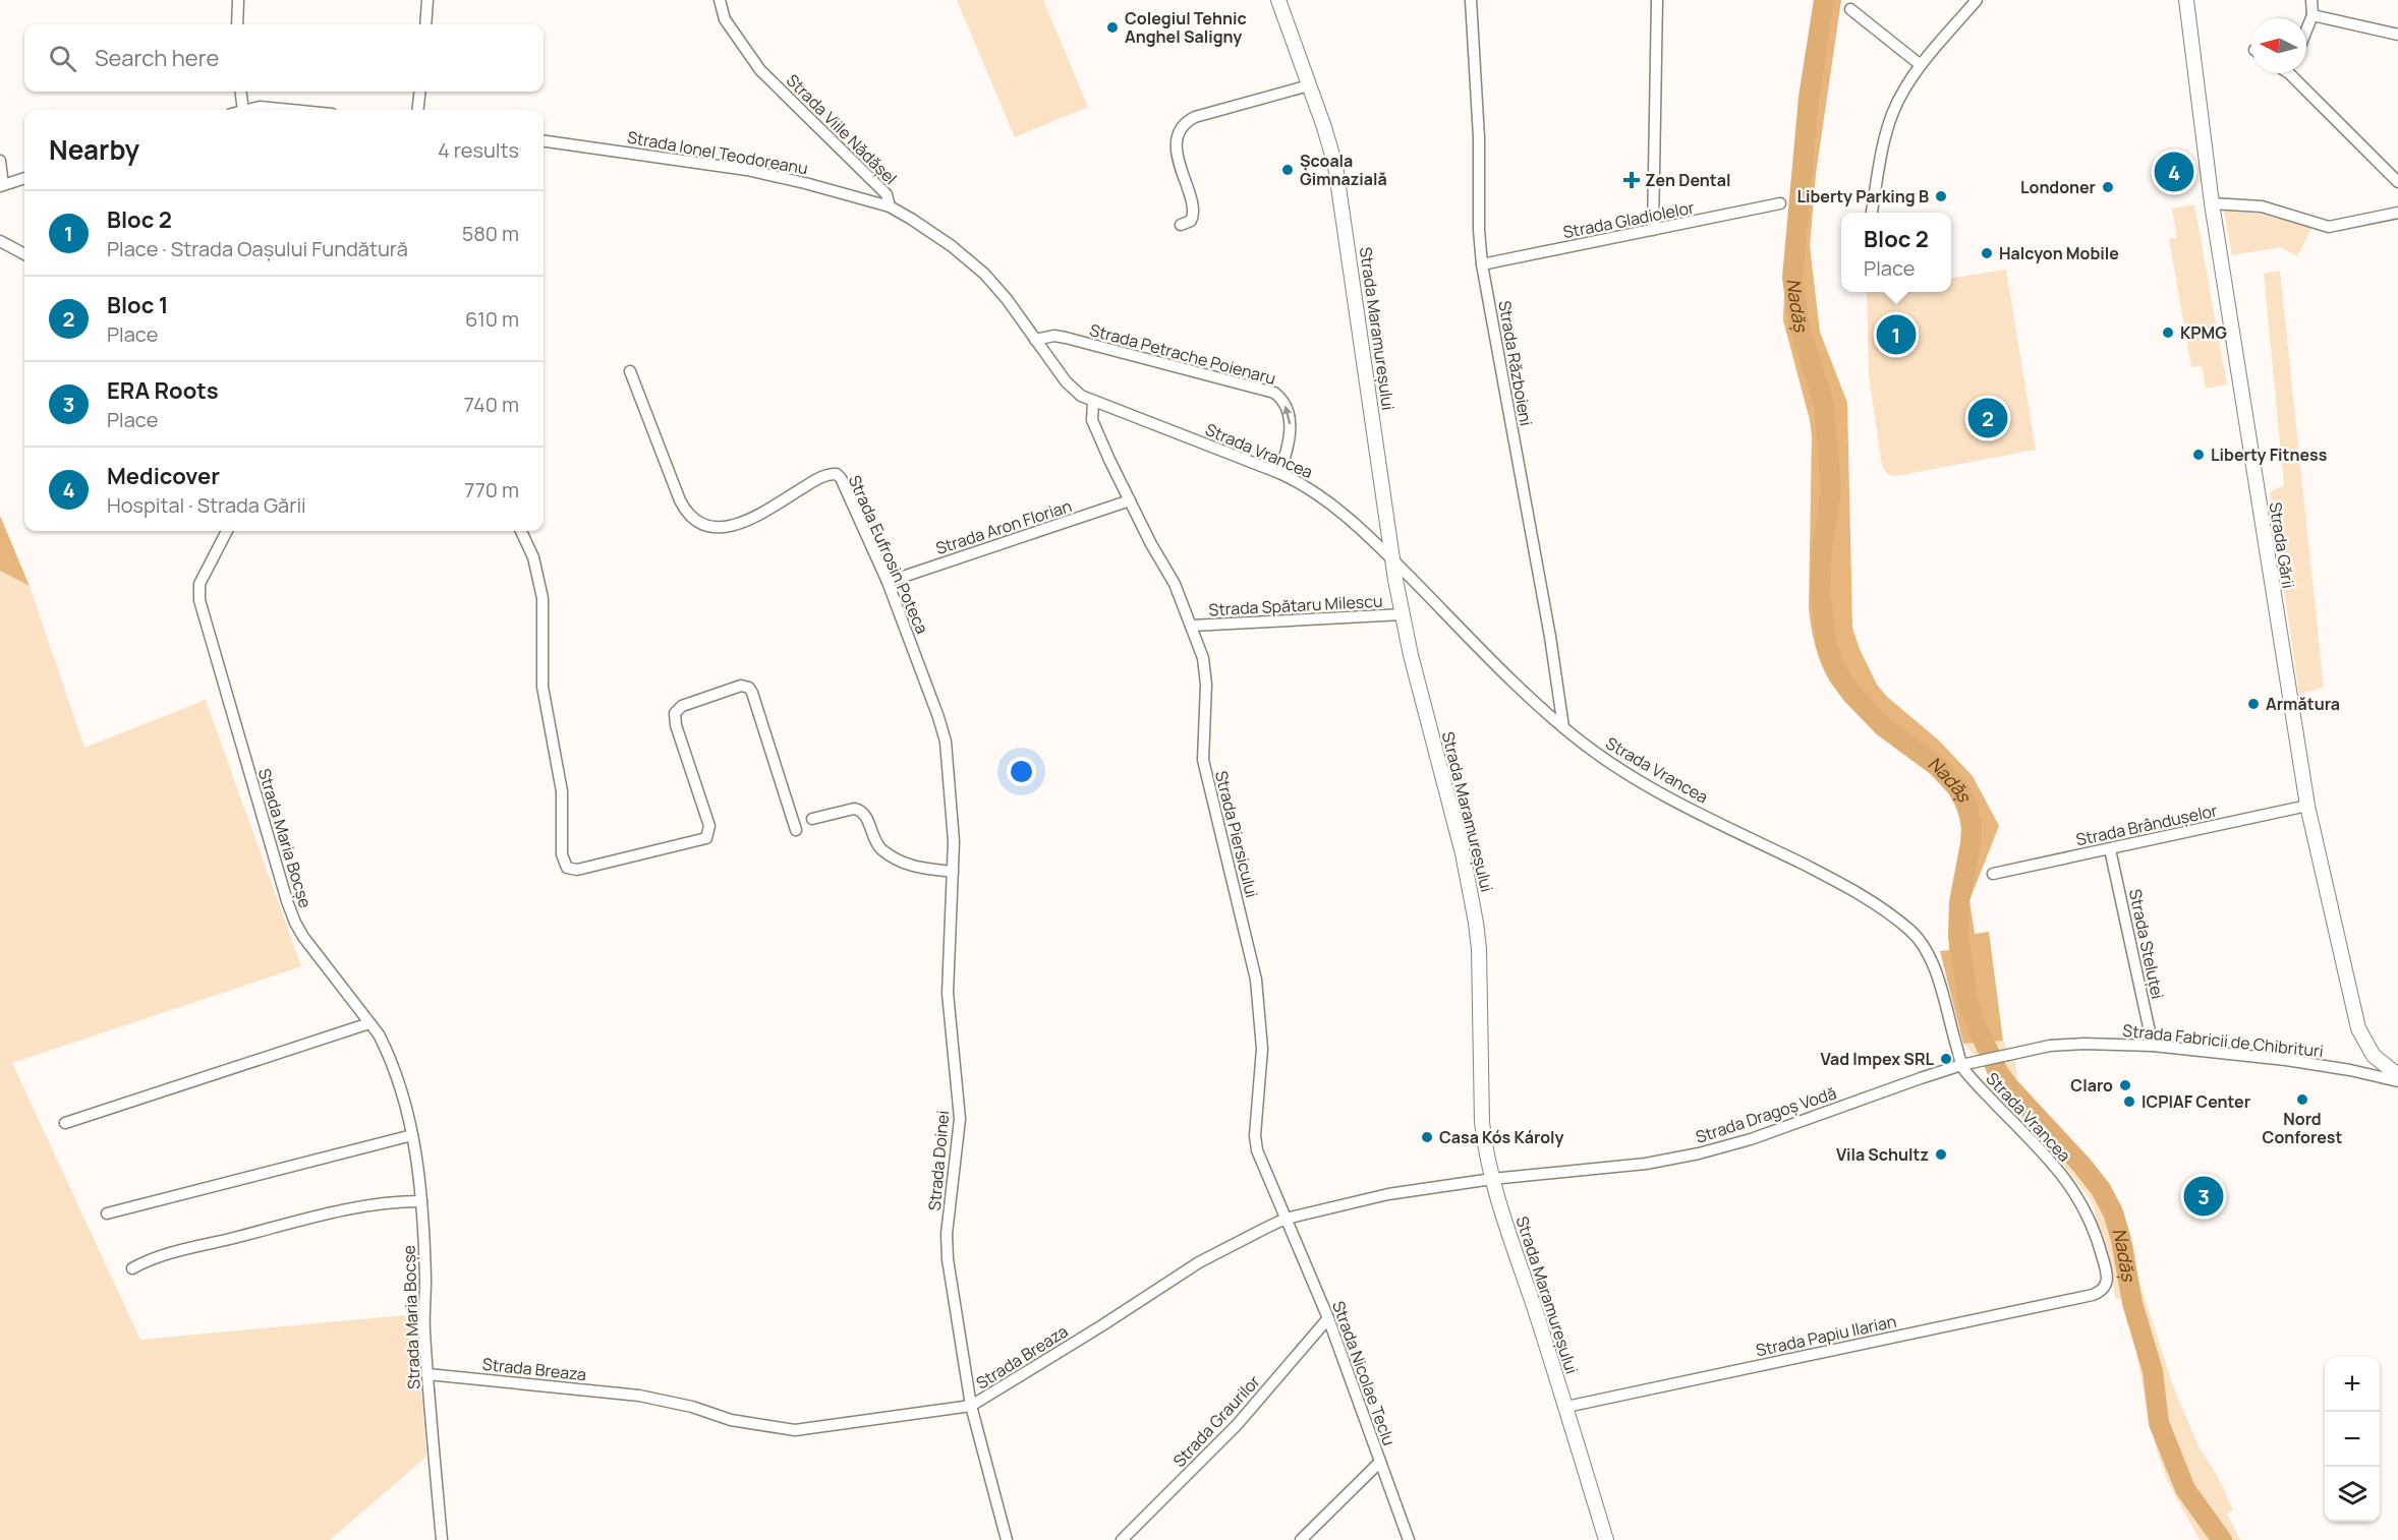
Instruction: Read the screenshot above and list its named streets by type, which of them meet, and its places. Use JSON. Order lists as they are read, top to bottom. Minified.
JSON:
{"streets":{"main road":["Strada Maramureșului","Strada Gării"],"street":["Strada Viile Nădășel","Strada Ionel Teodoreanu","Strada Gladiolelor","Strada Petrache Poienaru","Strada Războieni","Strada Vrancea","Strada Aron Florian","Strada Eufrosin Poteca","Strada Spătaru Milescu","Strada Brândușelor","Strada Piersicului","Strada Maria Bocșe","Strada Steluței","Strada Fabricii de Chibrituri","Strada Dragoș Vodă","Strada Doinei","Strada Papiu Ilarian","Strada Breaza","Strada Nicolae Teclu","Strada Graurilor"]},"crossings":[["Strada Viile Nădășel","Strada Ionel Teodoreanu"],["Strada Viile Nădășel","Strada Petrache Poienaru"],["Strada Viile Nădășel","Strada Vrancea"],["Strada Gladiolelor","Strada Războieni"],["Strada Maramureșului","Strada Vrancea"],["Strada Maramureșului","Strada Spătaru Milescu"],["Strada Maramureșului","Strada Dragoș Vodă"],["Strada Maramureșului","Strada Papiu Ilarian"],["Strada Maramureșului","Strada Breaza"],["Strada Petrache Poienaru","Strada Vrancea"],["Strada Războieni","Strada Vrancea"],["Strada Vrancea","Strada Piersicului"],["Strada Vrancea","Strada Fabricii de Chibrituri"],["Strada Vrancea","Strada Dragoș Vodă"],["Strada Vrancea","Strada Papiu Ilarian"],["Strada Aron Florian","Strada Eufrosin Poteca"],["Strada Aron Florian","Strada Piersicului"],["Strada Gării","Strada Brândușelor"],["Strada Eufrosin Poteca","Strada Doinei"],["Strada Spătaru Milescu","Strada Piersicului"],["Strada Brândușelor","Strada Steluței"],["Strada Piersicului","Strada Breaza"],["Strada Piersicului","Strada Nicolae Teclu"],["Strada Maria Bocșe","Strada Breaza"],["Strada Steluței","Strada Fabricii de Chibrituri"],["Strada Fabricii de Chibrituri","Strada Dragoș Vodă"],["Strada Dragoș Vodă","Strada Breaza"],["Strada Doinei","Strada Breaza"],["Strada Breaza","Strada Nicolae Teclu"],["Strada Nicolae Teclu","Strada Graurilor"]],"one_way":["Strada Petrache Poienaru"],"water":["Nadăș"],"places":{"other":["Colegiul Tehnic Anghel Saligny","Școala Gimnazială","Londoner","Liberty Parking B","Halcyon Mobile","KPMG","Liberty Fitness","Armătura","Vad Impex SRL","Claro","Nord Conforest","ICPIAF Center","Casa Kós Károly","Vila Schultz"],"health":["Zen Dental"]},"north":"left","page":{"search":"Search here","heading":["Nearby","4 results"],"pins":["4","1","2","3"],"list":[{"mark":"1","name":"Bloc 2","note":"Place · Strada Oașului Fundătură","value":"580 m"},{"mark":"2","name":"Bloc 1","note":"Place","value":"610 m"},{"mark":"3","name":"ERA Roots","note":"Place","value":"740 m"},{"mark":"4","name":"Medicover","note":"Hospital · Strada Gării","value":"770 m"}],"popup":["Bloc 2","Place"],"map_buttons":["+","−"]}}
